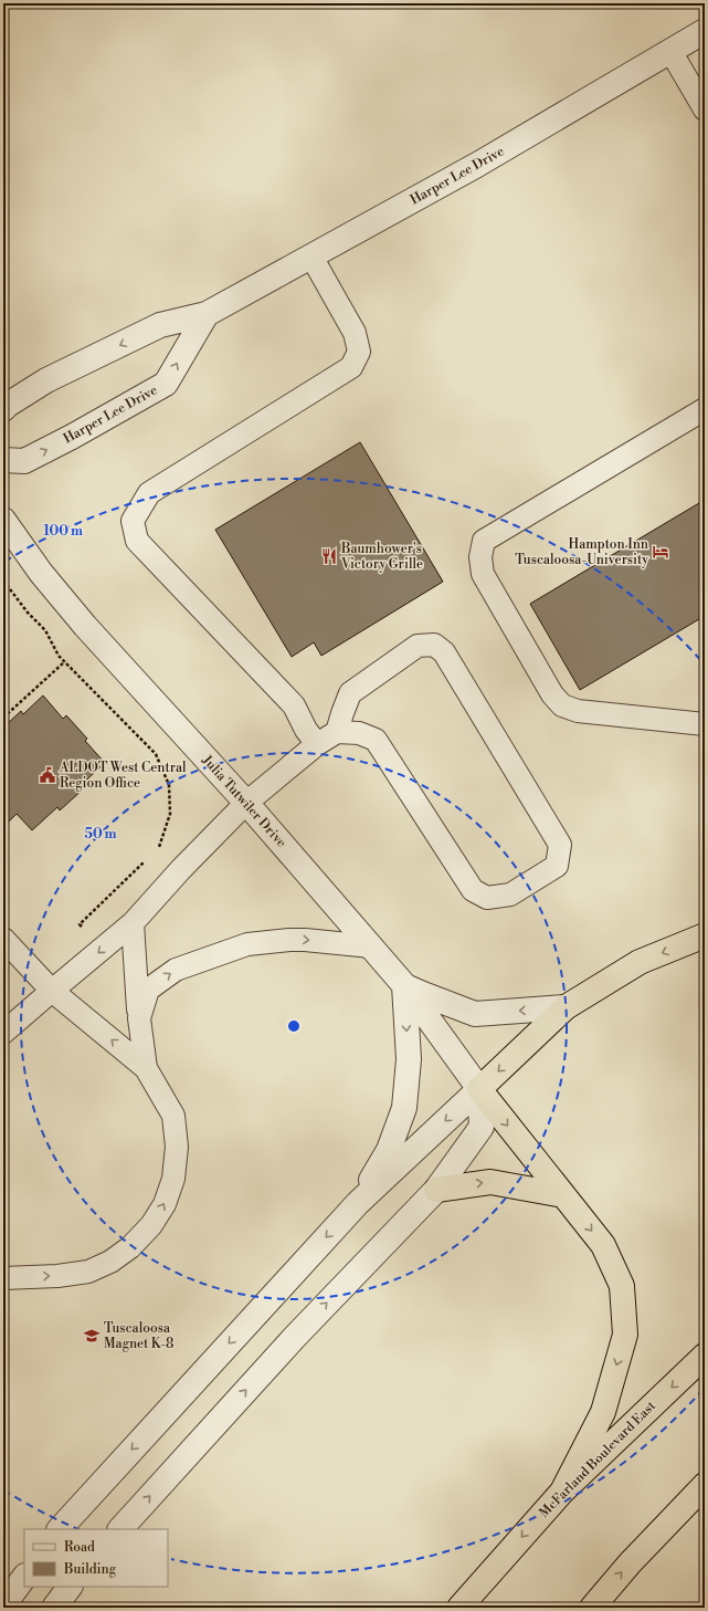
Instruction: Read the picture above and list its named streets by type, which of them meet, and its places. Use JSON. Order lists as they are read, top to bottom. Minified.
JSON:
{"streets":{"highway":["McFarland Boulevard East"],"street":["Harper Lee Drive","Julia Tutwiler Drive"]},"places":{"hotel":["Hampton Inn Tuscaloosa-University"],"restaurant":["Baumhower's Victory Grille"],"public building":["ALDOT West Central Region Office"],"school or university":["Tuscaloosa Magnet K-8"]},"legend":["Road","Building"],"rings":["100 m","50 m"]}
